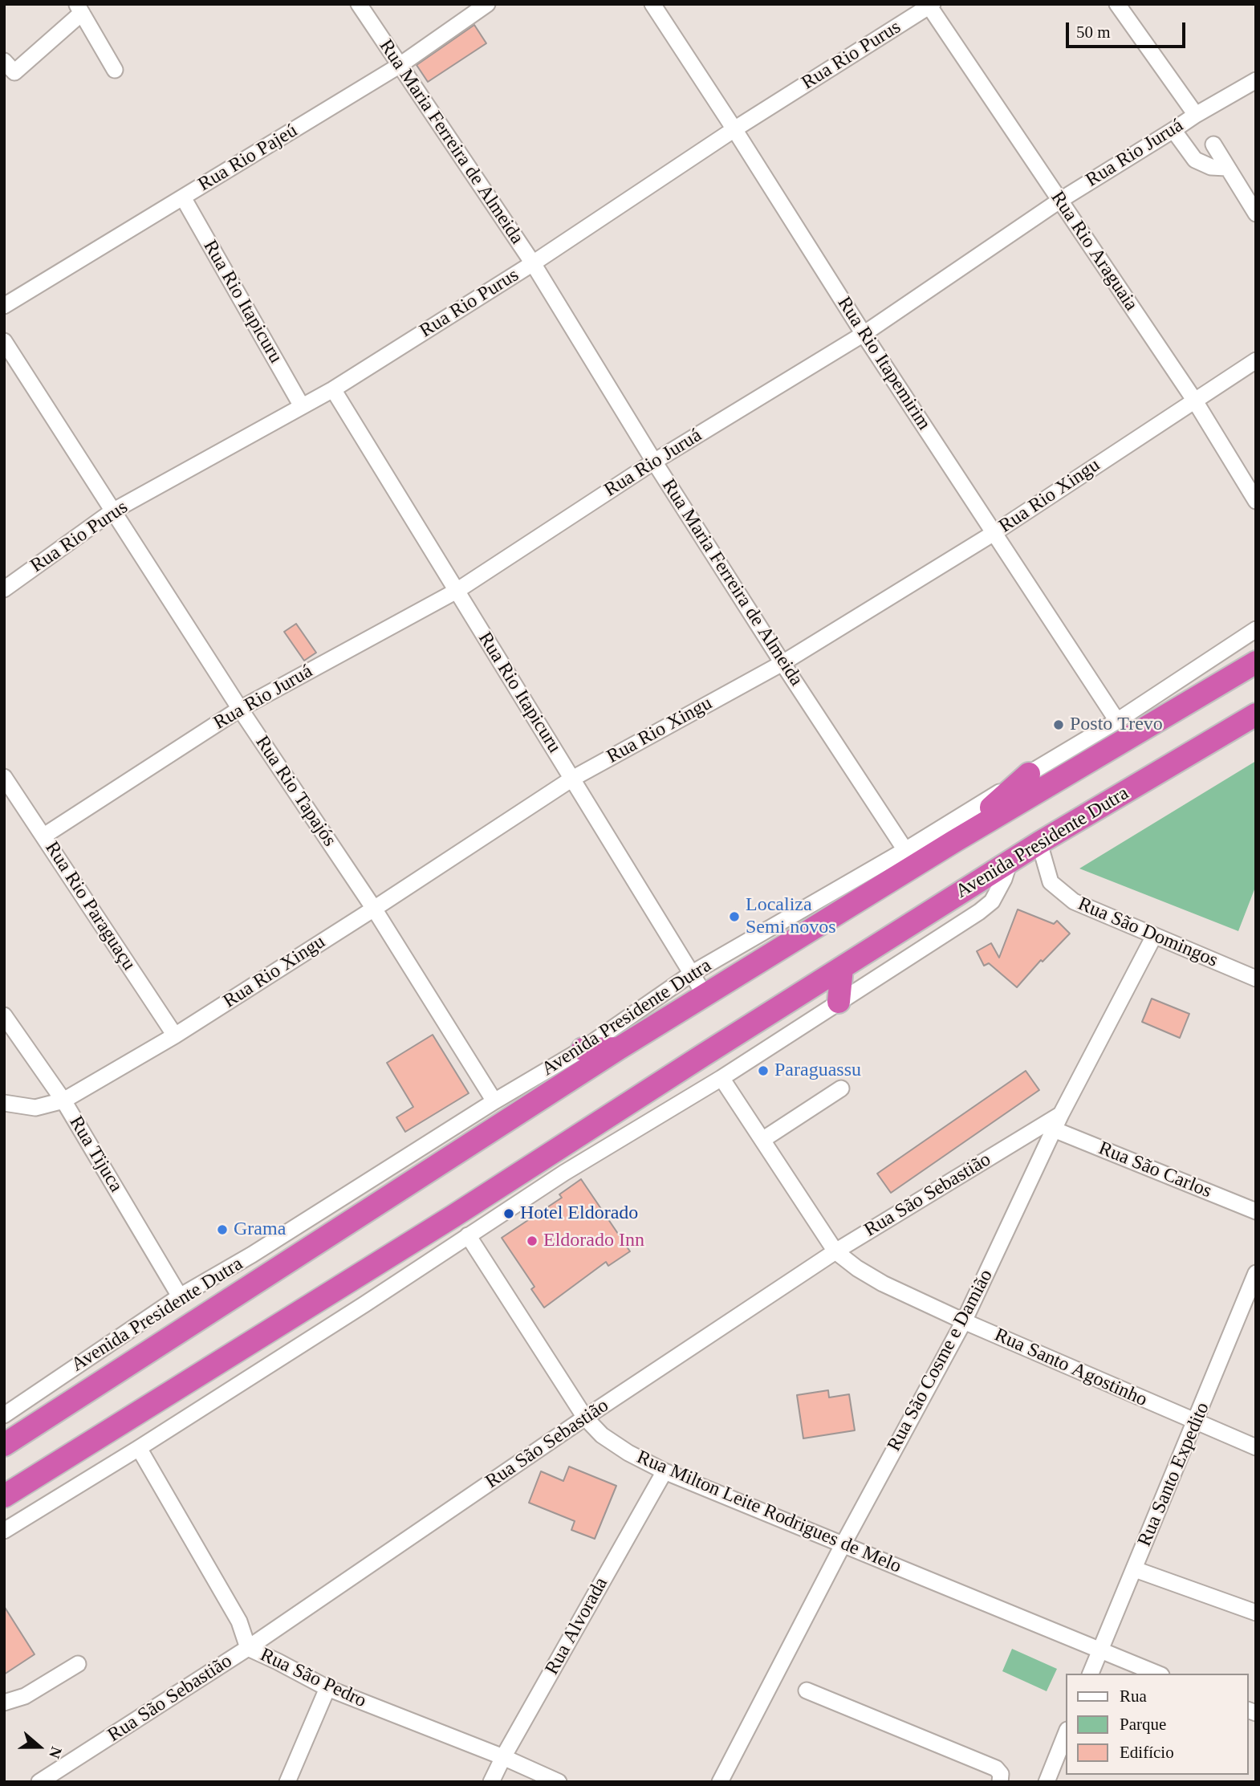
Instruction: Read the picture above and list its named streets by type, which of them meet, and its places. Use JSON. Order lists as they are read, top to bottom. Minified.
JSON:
{"streets":{"highway":["Avenida Presidente Dutra"],"street":["Rua Rio Purus","Rua Maria Ferreira de Almeida","Rua Rio Juruá","Rua Rio Pajeú","Rua Rio Araguaia","Rua Rio Itapicuru","Rua Rio Itapemirim","Rua Rio Xingu","Rua Rio Tapajós","Rua Rio Paraguaçu","Rua São Domingos","Rua Tijuca","Rua São Carlos","Rua São Sebastião","Rua São Cosme e Damião","Rua Santo Agostinho","Rua Santo Expedito","Rua Milton Leite Rodrigues de Melo","Rua Alvorada","Rua São Pedro"]},"crossings":[["Rua Rio Purus","Rua Maria Ferreira de Almeida"],["Rua Rio Purus","Rua Rio Araguaia"],["Rua Rio Purus","Rua Rio Itapicuru"],["Rua Rio Purus","Rua Rio Itapemirim"],["Rua Rio Purus","Rua Rio Tapajós"],["Rua Maria Ferreira de Almeida","Rua Rio Juruá"],["Rua Maria Ferreira de Almeida","Rua Rio Pajeú"],["Rua Maria Ferreira de Almeida","Rua Rio Xingu"],["Rua Maria Ferreira de Almeida","Avenida Presidente Dutra"],["Rua Rio Juruá","Rua Rio Araguaia"],["Rua Rio Juruá","Rua Rio Itapicuru"],["Rua Rio Juruá","Rua Rio Itapemirim"],["Rua Rio Juruá","Rua Rio Tapajós"],["Rua Rio Juruá","Rua Rio Paraguaçu"],["Rua Rio Pajeú","Rua Rio Itapicuru"],["Rua Rio Araguaia","Rua Rio Xingu"],["Rua Rio Itapicuru","Rua Rio Xingu"],["Rua Rio Itapicuru","Avenida Presidente Dutra"],["Rua Rio Itapemirim","Rua Rio Xingu"],["Rua Rio Itapemirim","Avenida Presidente Dutra"],["Rua Rio Xingu","Rua Rio Tapajós"],["Rua Rio Xingu","Rua Rio Paraguaçu"],["Rua Rio Xingu","Rua Tijuca"],["Rua Rio Tapajós","Avenida Presidente Dutra"],["Avenida Presidente Dutra","Rua São Domingos"],["Avenida Presidente Dutra","Rua Tijuca"],["Rua São Domingos","Rua São Cosme e Damião"],["Rua São Carlos","Rua São Cosme e Damião"],["Rua São Sebastião","Rua São Cosme e Damião"],["Rua São Sebastião","Rua Santo Agostinho"],["Rua São Sebastião","Rua Milton Leite Rodrigues de Melo"],["Rua São Sebastião","Rua São Pedro"],["Rua São Cosme e Damião","Rua Santo Agostinho"],["Rua São Cosme e Damião","Rua Milton Leite Rodrigues de Melo"],["Rua Santo Agostinho","Rua Santo Expedito"],["Rua Santo Expedito","Rua Milton Leite Rodrigues de Melo"],["Rua Milton Leite Rodrigues de Melo","Rua Alvorada"],["Rua Alvorada","Rua São Pedro"]],"places":["Posto Trevo","Localiza Semi novos","Paraguassu","Hotel Eldorado","Grama","Eldorado Inn"],"legend":["Rua","Parque","Edifício"],"scale_bar":"50 m","north":"right"}
